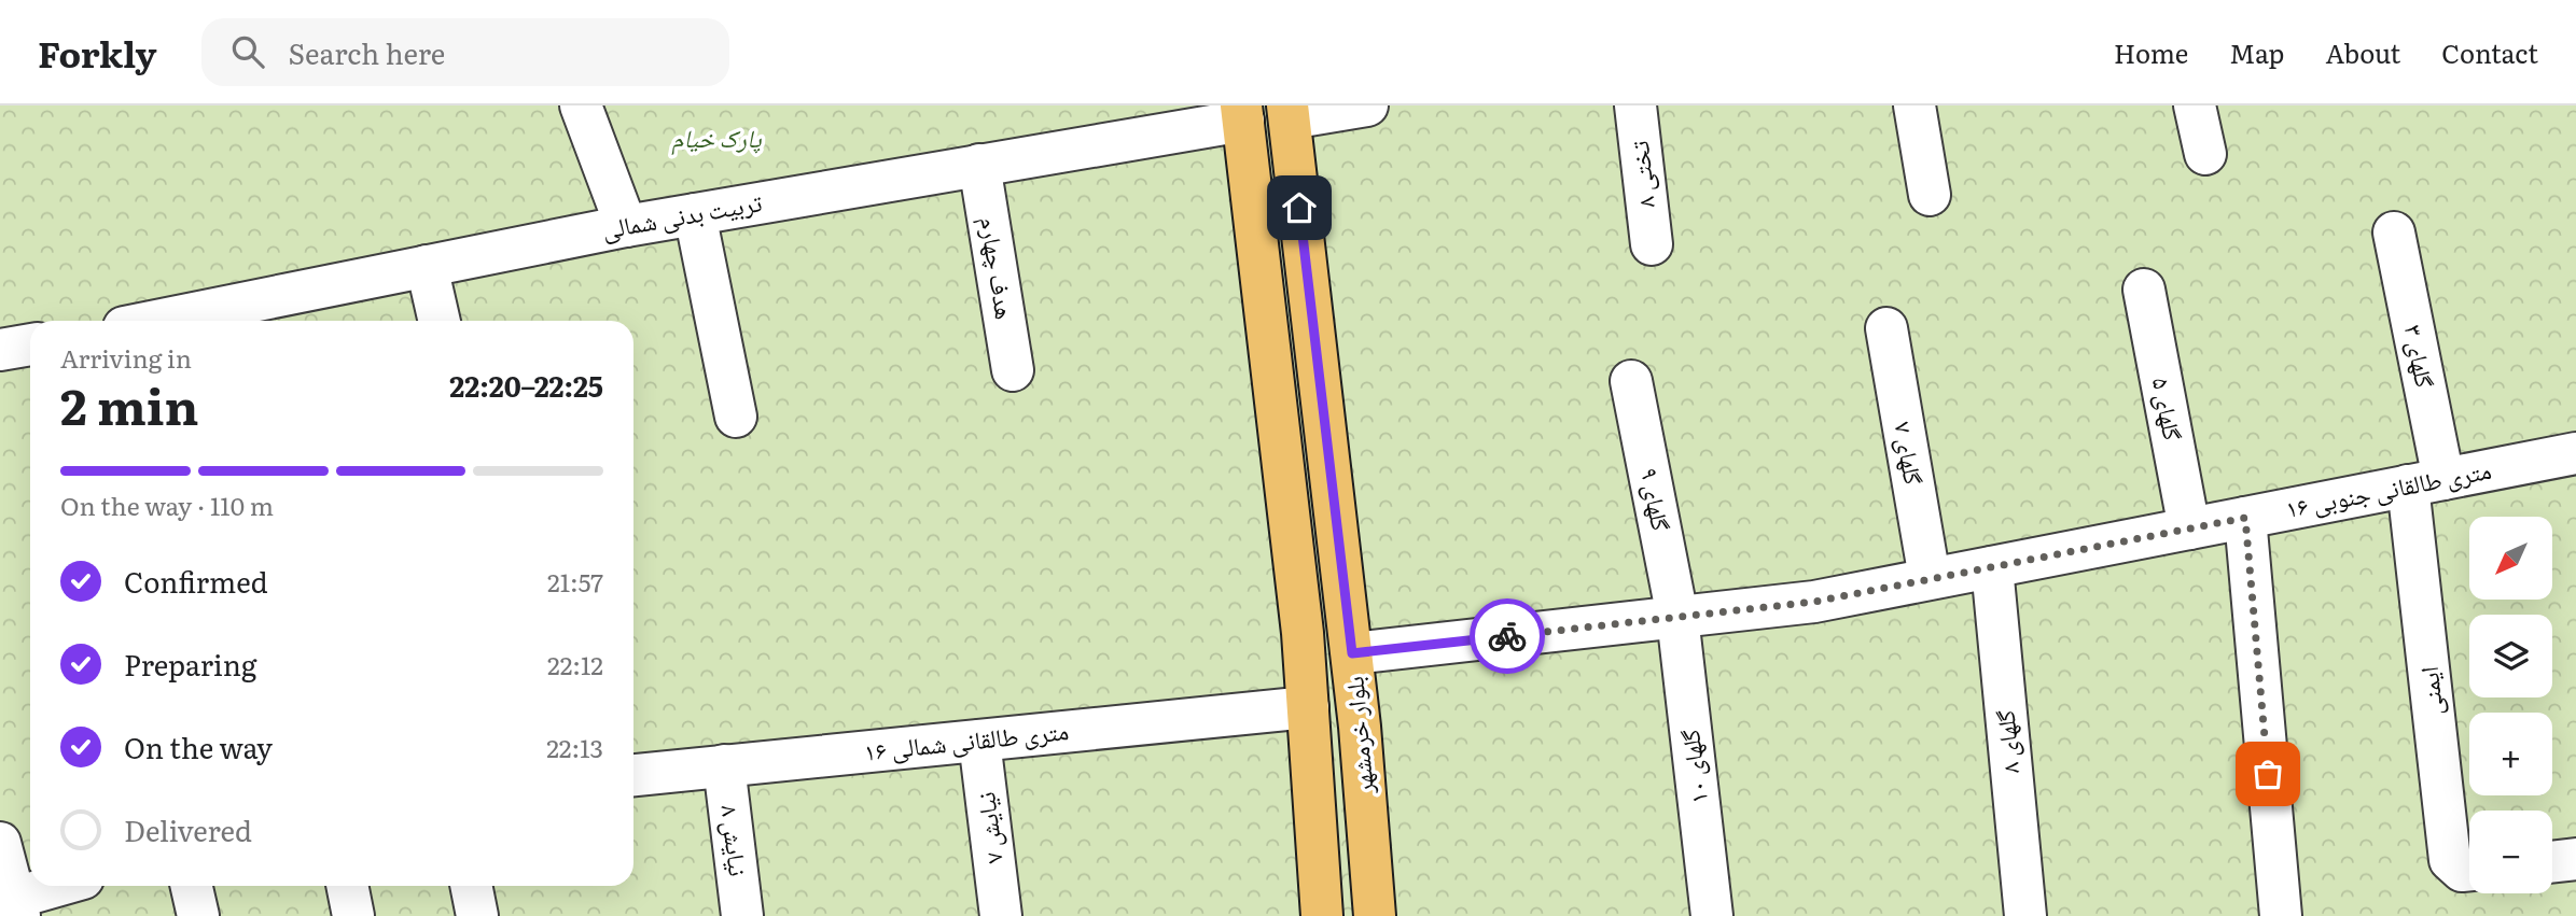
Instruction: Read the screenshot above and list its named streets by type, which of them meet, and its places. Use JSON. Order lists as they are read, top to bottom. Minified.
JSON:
{"streets":{"main road":["بلوار خرمشهر"],"street":["تختی ۸","تربیت بدنی شمالی","هدف چهارم","گلهای ۳","گلهای ۵","گلهای ۷","۱۶ متری طالقانی جنوبی","گلهای ۹","ایمنی","۱۶ متری طالقانی شمالی","گلهای ۸","گلهای ۱۰","نیایش ۷","نیایش ۸"]},"crossings":[["تربیت بدنی شمالی","هدف چهارم"],["تربیت بدنی شمالی","بلوار خرمشهر"],["گلهای ۳","۱۶ متری طالقانی جنوبی"],["گلهای ۳","ایمنی"],["گلهای ۵","۱۶ متری طالقانی جنوبی"],["گلهای ۷","۱۶ متری طالقانی جنوبی"],["۱۶ متری طالقانی جنوبی","گلهای ۹"],["۱۶ متری طالقانی جنوبی","ایمنی"],["۱۶ متری طالقانی جنوبی","بلوار خرمشهر"],["۱۶ متری طالقانی جنوبی","گلهای ۸"],["۱۶ متری طالقانی جنوبی","گلهای ۱۰"],["گلهای ۹","گلهای ۱۰"],["بلوار خرمشهر","۱۶ متری طالقانی شمالی"],["۱۶ متری طالقانی شمالی","نیایش ۷"],["۱۶ متری طالقانی شمالی","نیایش ۸"]],"parks":["پارک خیام"],"north":"bottom left","page":{"header":"Forkly","search":"Search here","nav":["Home","Map","About","Contact"],"heading":["2 min","Arriving in","22:20–22:25"],"bar":"On the way · 110 m","map_buttons":["+","−"],"list":[["Confirmed","21:57"],["Preparing","22:12"],["On the way","22:13"],"Delivered"]}}
